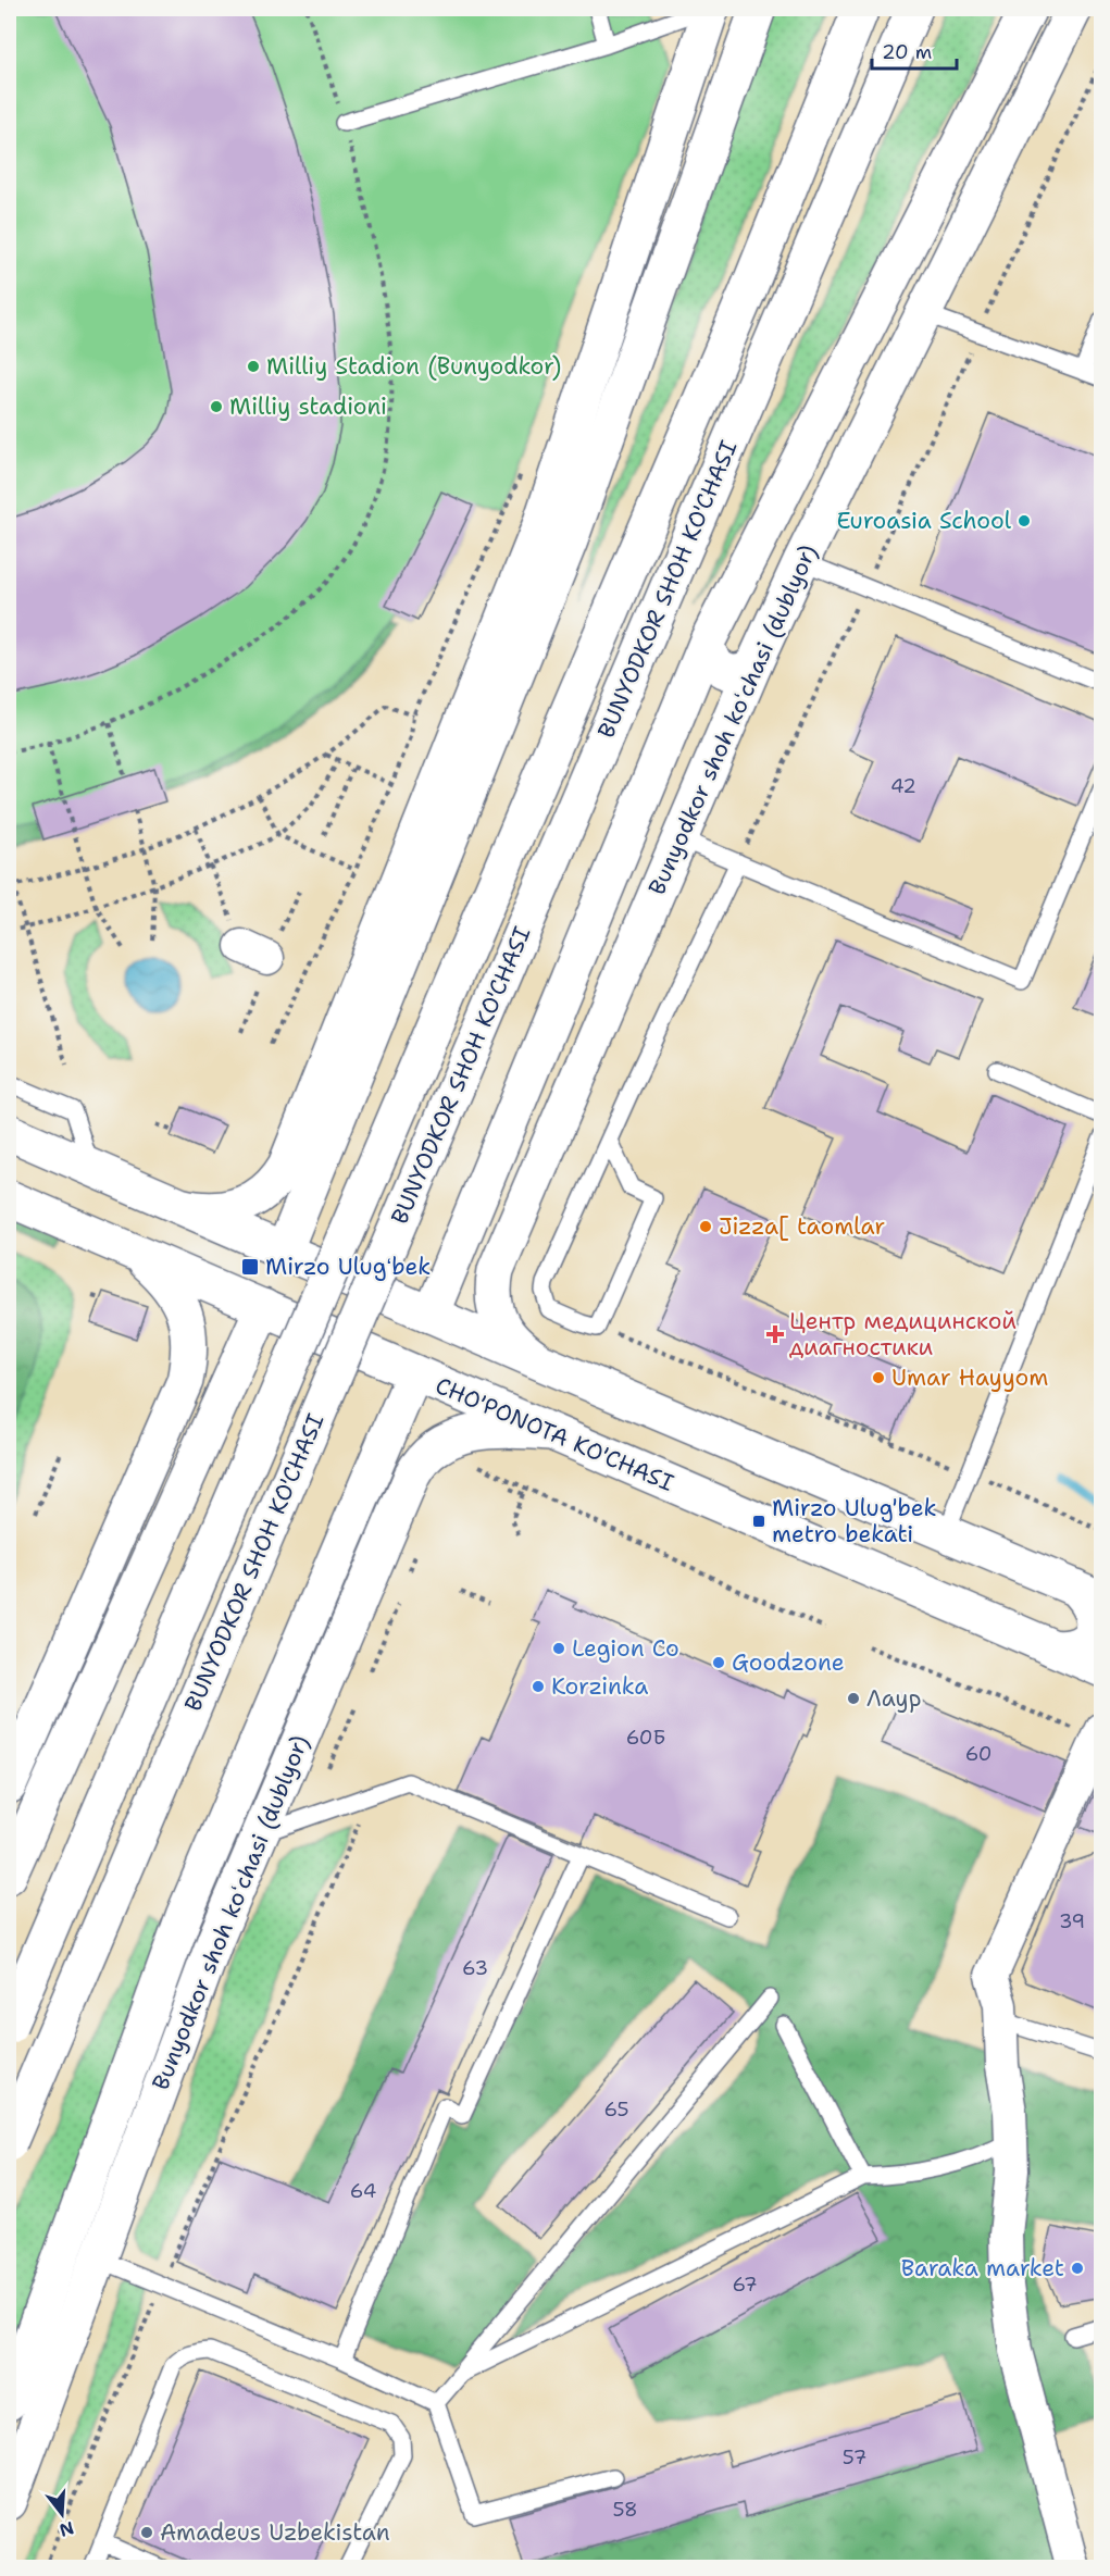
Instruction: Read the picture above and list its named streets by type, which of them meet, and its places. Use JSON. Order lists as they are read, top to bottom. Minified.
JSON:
{"streets":{"main road":["BUNYODKOR SHOH KO'CHASI","Bunyodkor shoh koʻchasi (dublyor)","CHO'PONOTA KO'CHASI"]},"crossings":[["Bunyodkor shoh koʻchasi (dublyor)","CHO'PONOTA KO'CHASI"]],"places":{"other":["Milliy Stadion (Bunyodkor)","Milliy stadioni","Euroasia School","Jizza[ taomlar","Umar Hayyom","Legion Co","Goodzone","Korzinka","Лаур","Baraka market","Amadeus Uzbekistan"],"transit":["Mirzo Ulugʻbek","Mirzo Ulug'bek metro bekati"],"health":["Центр медицинской диагностики"]},"house_numbers":["42","60Б","60","39","63","65","64","67","57","58"],"scale_bar":"20 m","north":"bottom"}
